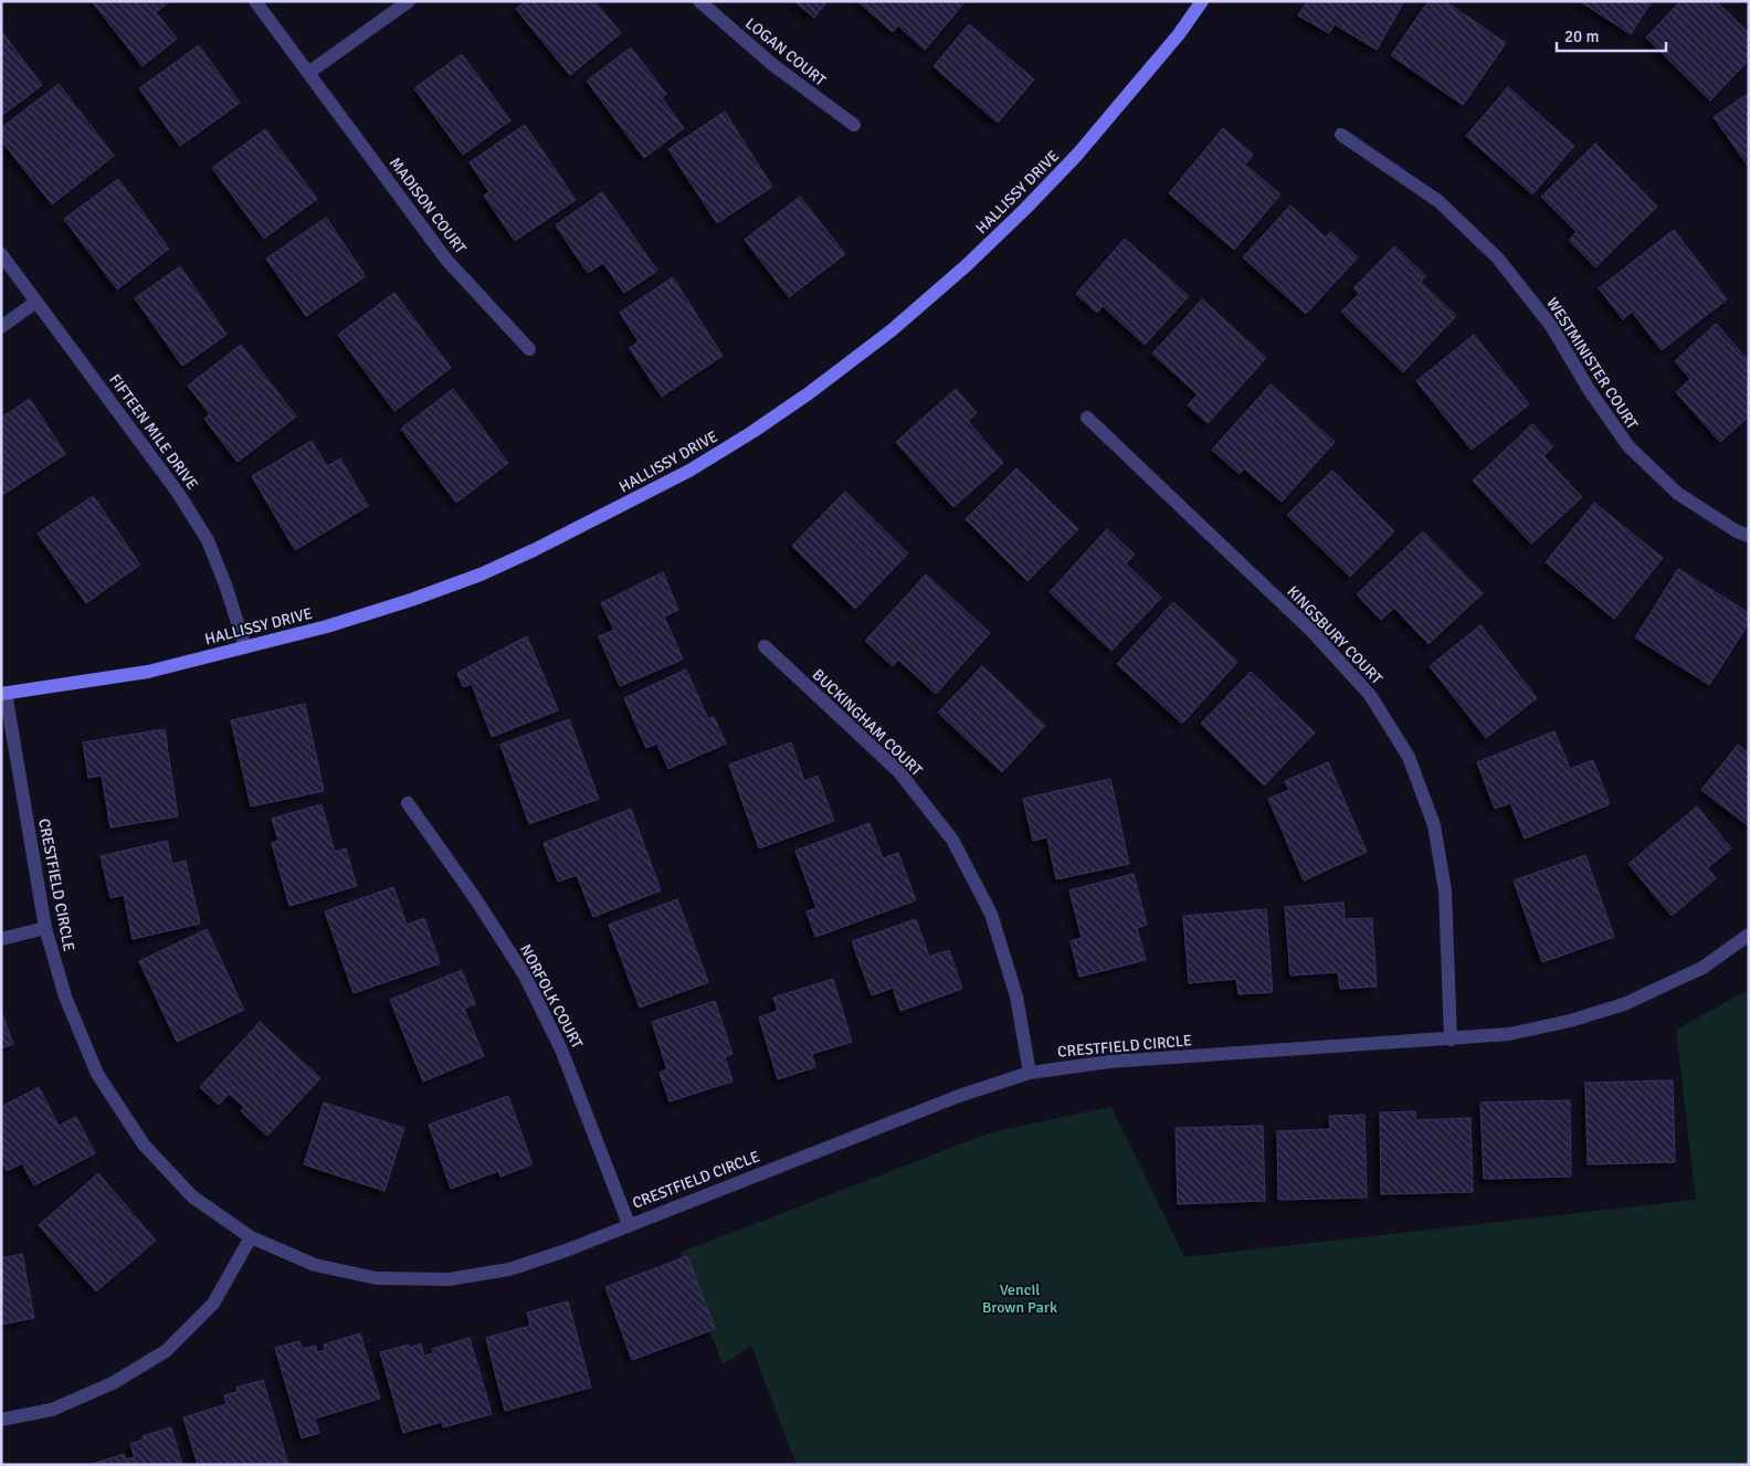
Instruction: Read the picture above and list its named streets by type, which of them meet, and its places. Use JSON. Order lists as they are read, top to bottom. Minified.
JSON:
{"streets":{"street":["LOGAN COURT","HALLISSY DRIVE","MADISON COURT","WESTMINISTER COURT","FIFTEEN MILE DRIVE","KINGSBURY COURT","BUCKINGHAM COURT","CRESTFIELD CIRCLE","NORFOLK COURT"]},"crossings":[["HALLISSY DRIVE","FIFTEEN MILE DRIVE"],["HALLISSY DRIVE","CRESTFIELD CIRCLE"],["KINGSBURY COURT","CRESTFIELD CIRCLE"],["BUCKINGHAM COURT","CRESTFIELD CIRCLE"],["CRESTFIELD CIRCLE","NORFOLK COURT"]],"parks":["Vencil Brown Park"],"scale_bar":"20 m"}
